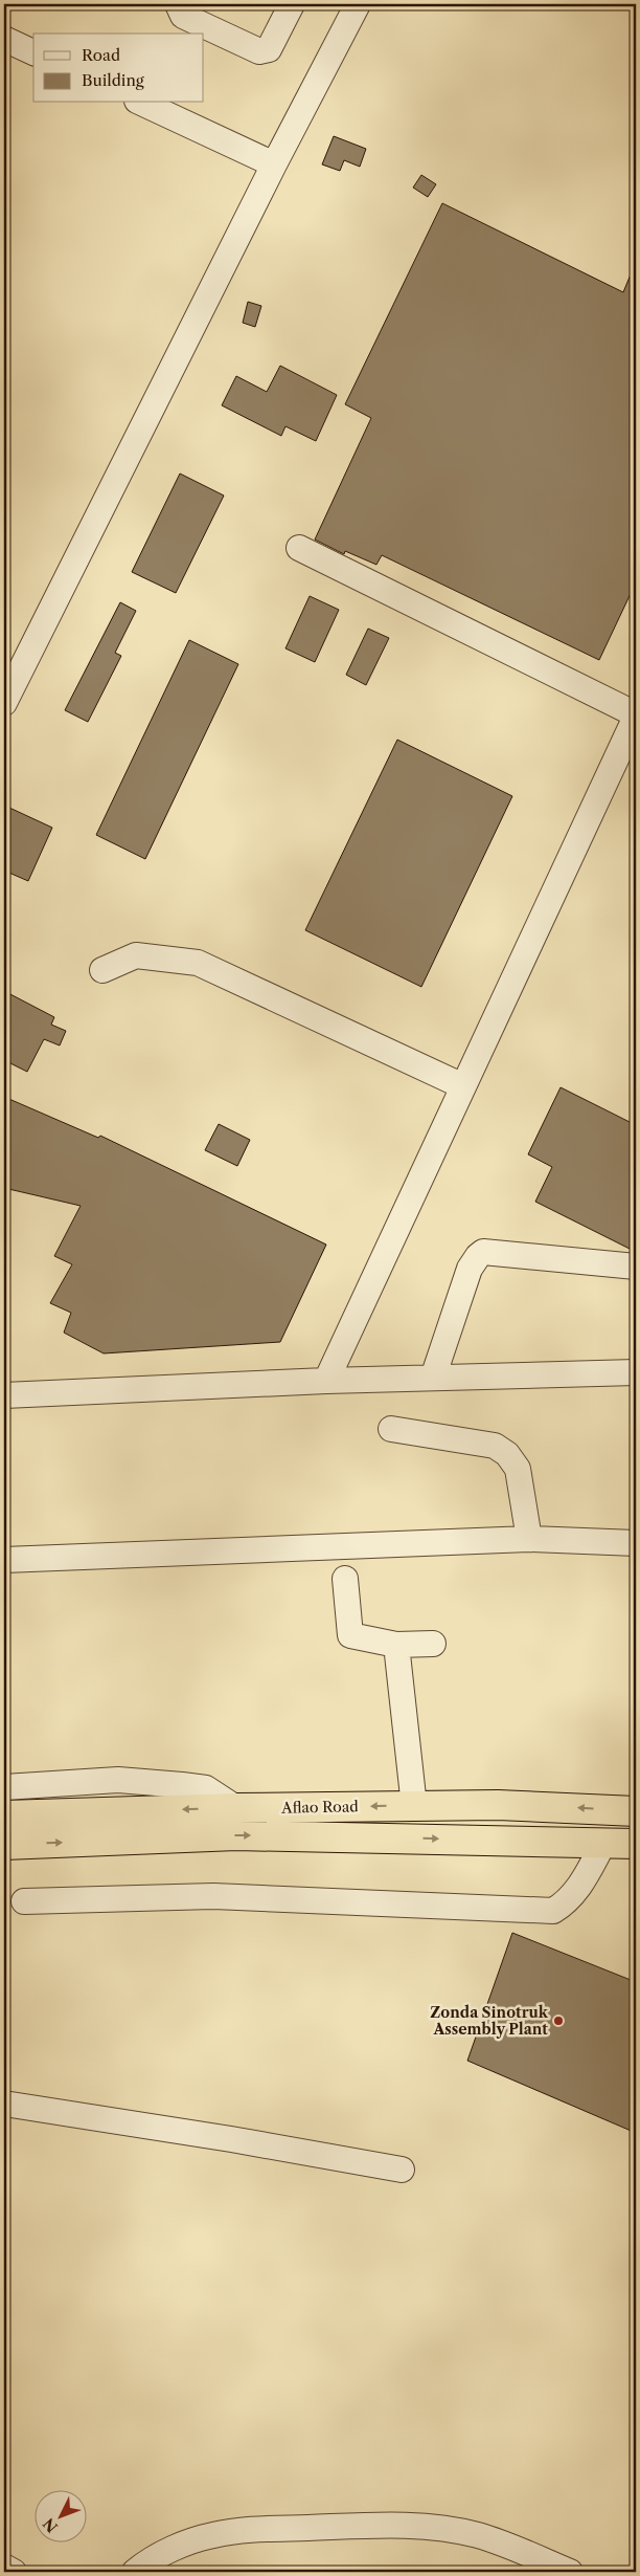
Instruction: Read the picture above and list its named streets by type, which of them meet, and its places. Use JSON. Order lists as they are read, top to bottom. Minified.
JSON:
{"streets":{"highway":["Aflao Road"]},"places":["Zonda Sinotruk Assembly Plant"],"legend":["Road","Building"],"north":"bottom left"}
